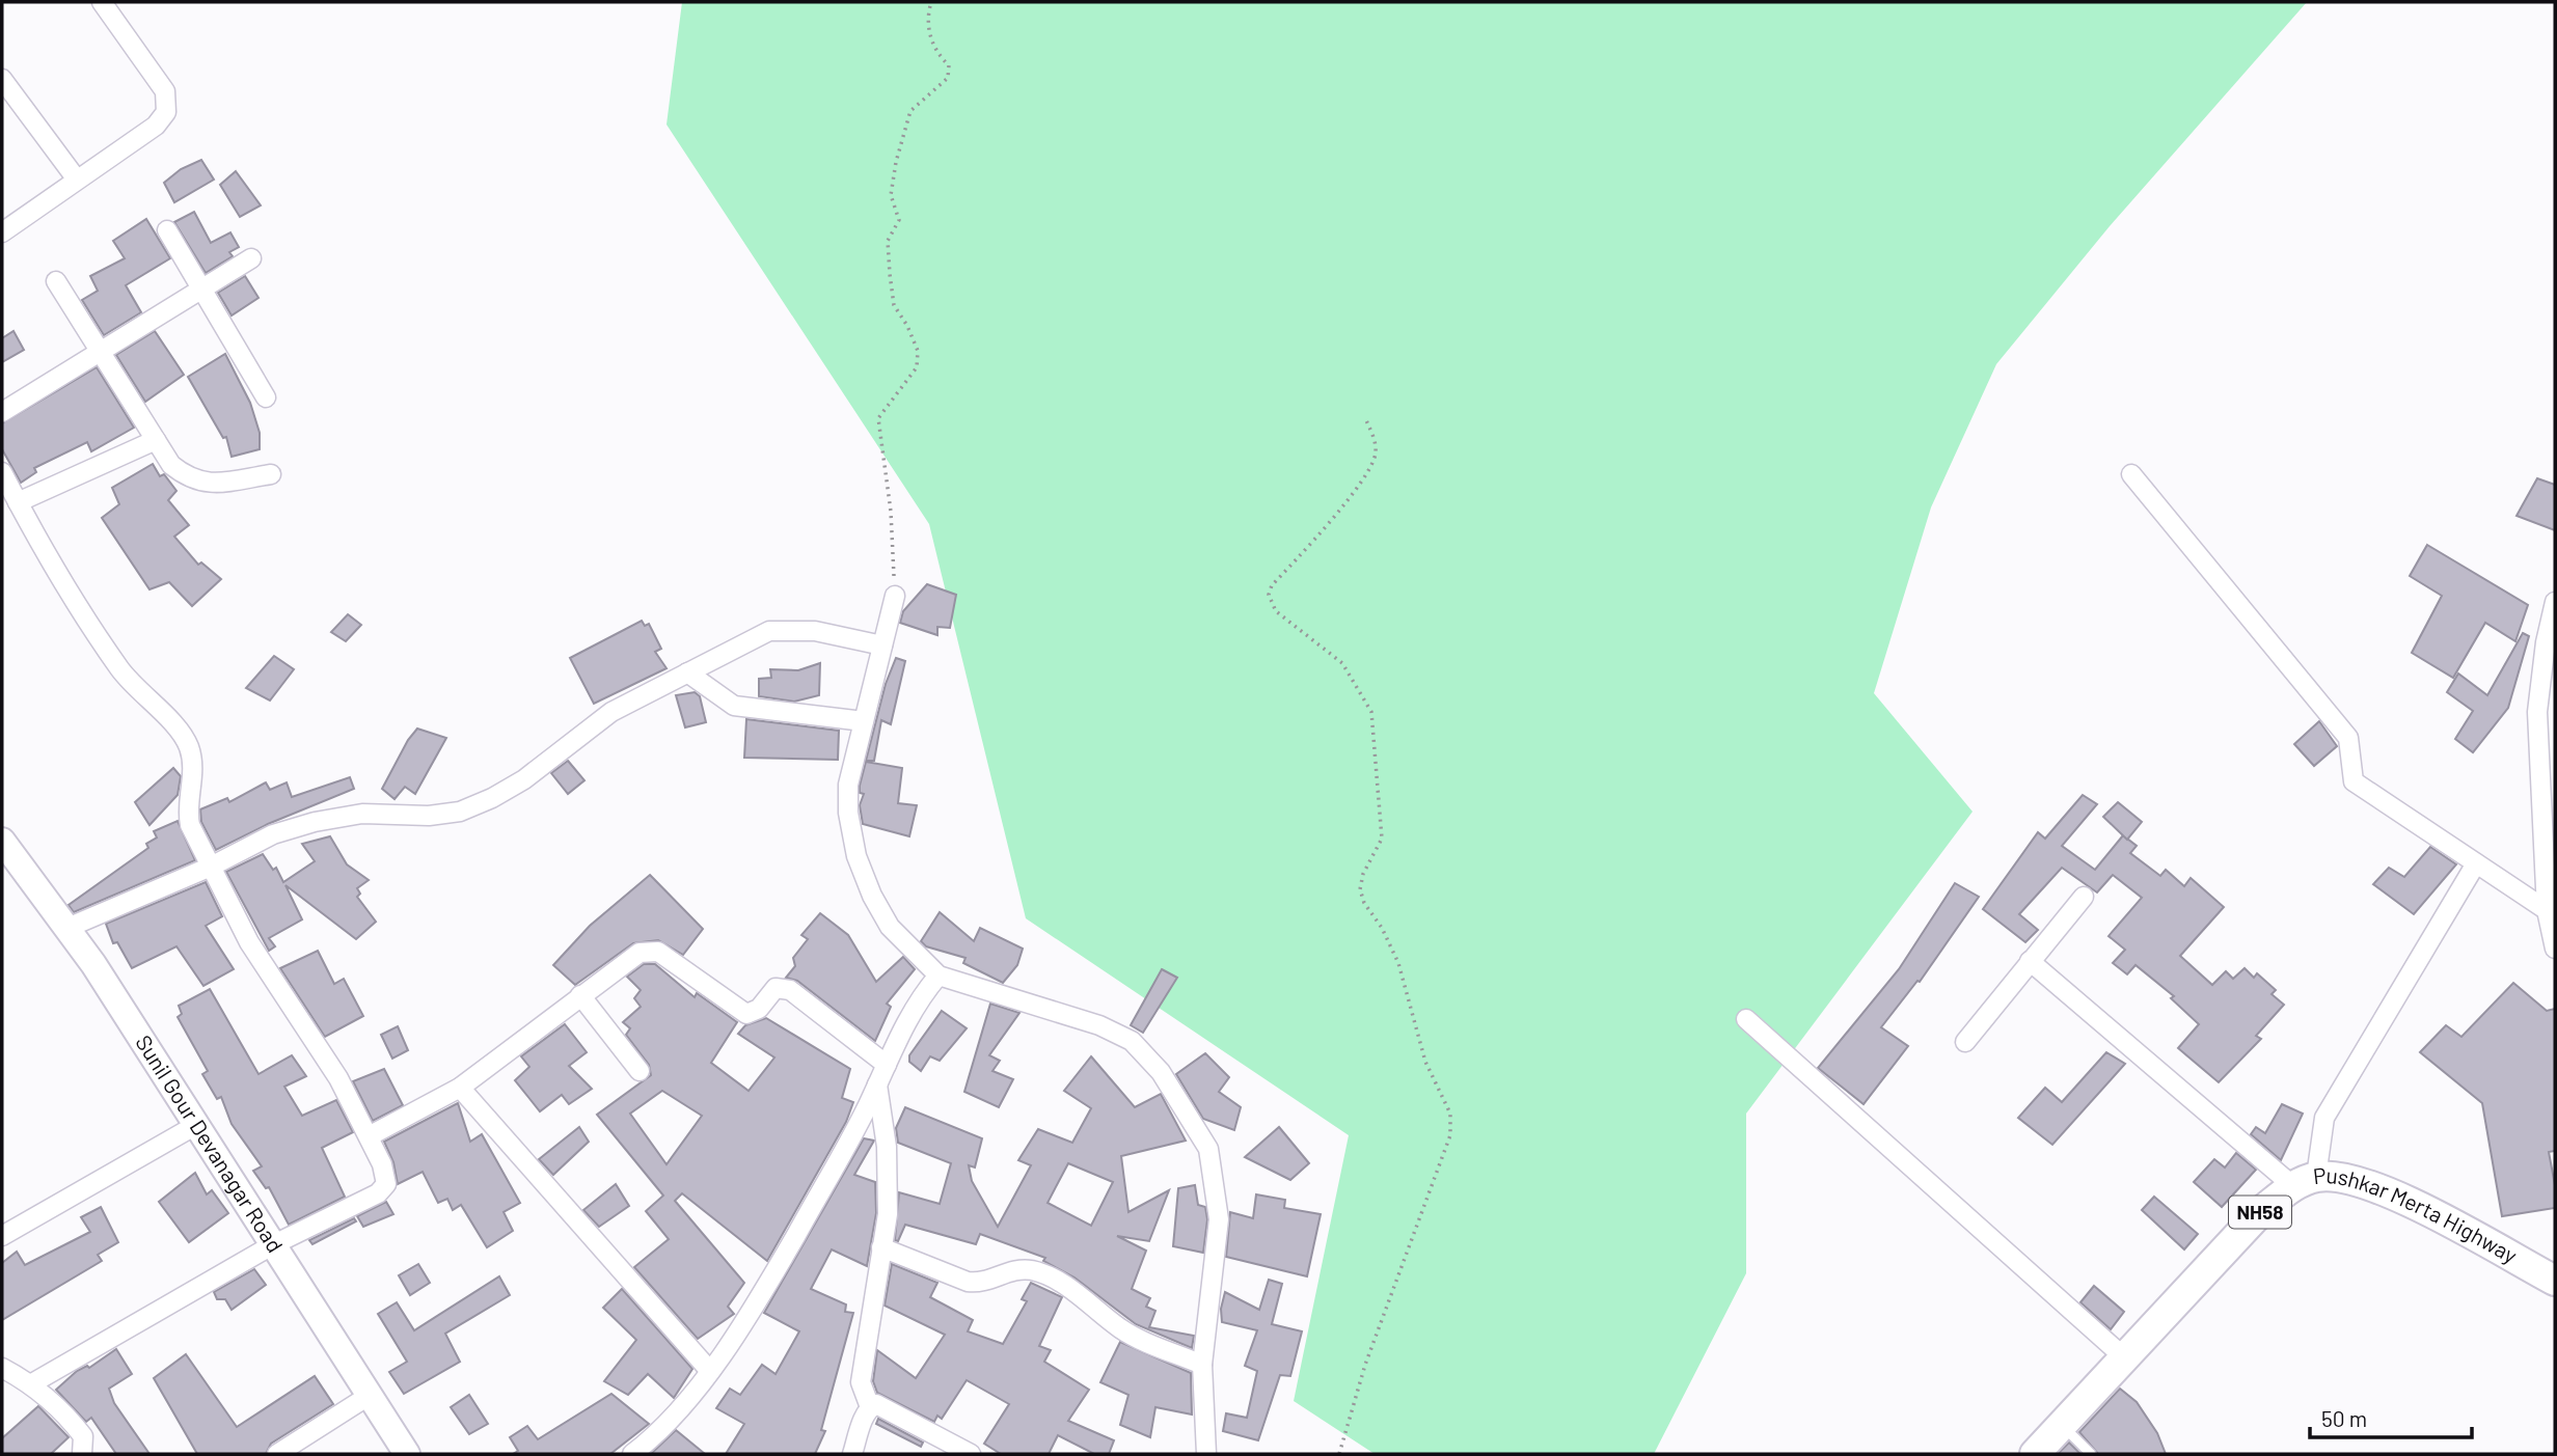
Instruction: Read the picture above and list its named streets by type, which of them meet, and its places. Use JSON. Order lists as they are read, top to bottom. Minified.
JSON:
{"streets":{"highway":["NH58","Pushkar Merta Highway"],"main road":["Sunil Gour Devanagar Road"]},"scale_bar":"50 m"}
